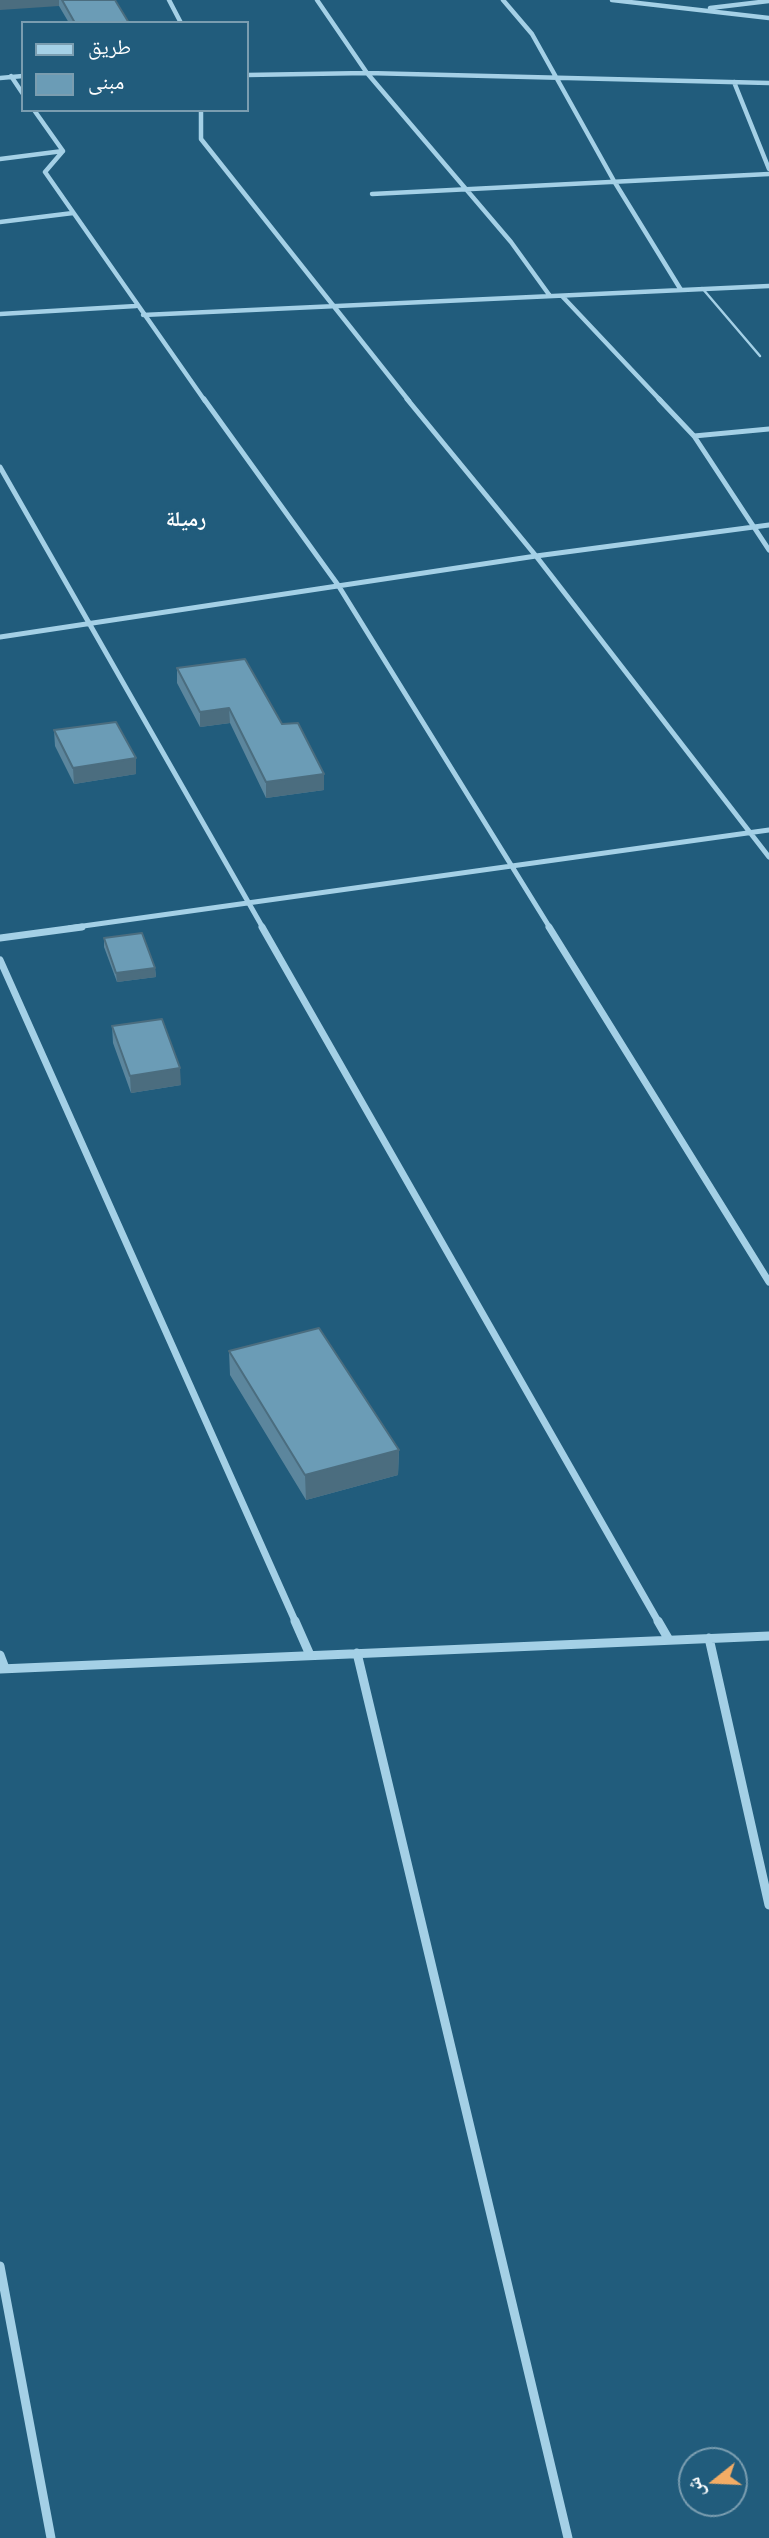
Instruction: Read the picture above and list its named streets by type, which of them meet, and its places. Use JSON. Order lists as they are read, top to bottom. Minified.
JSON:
{"districts":["رميلة"],"legend":["طريق","مبنى"],"north":"left"}
